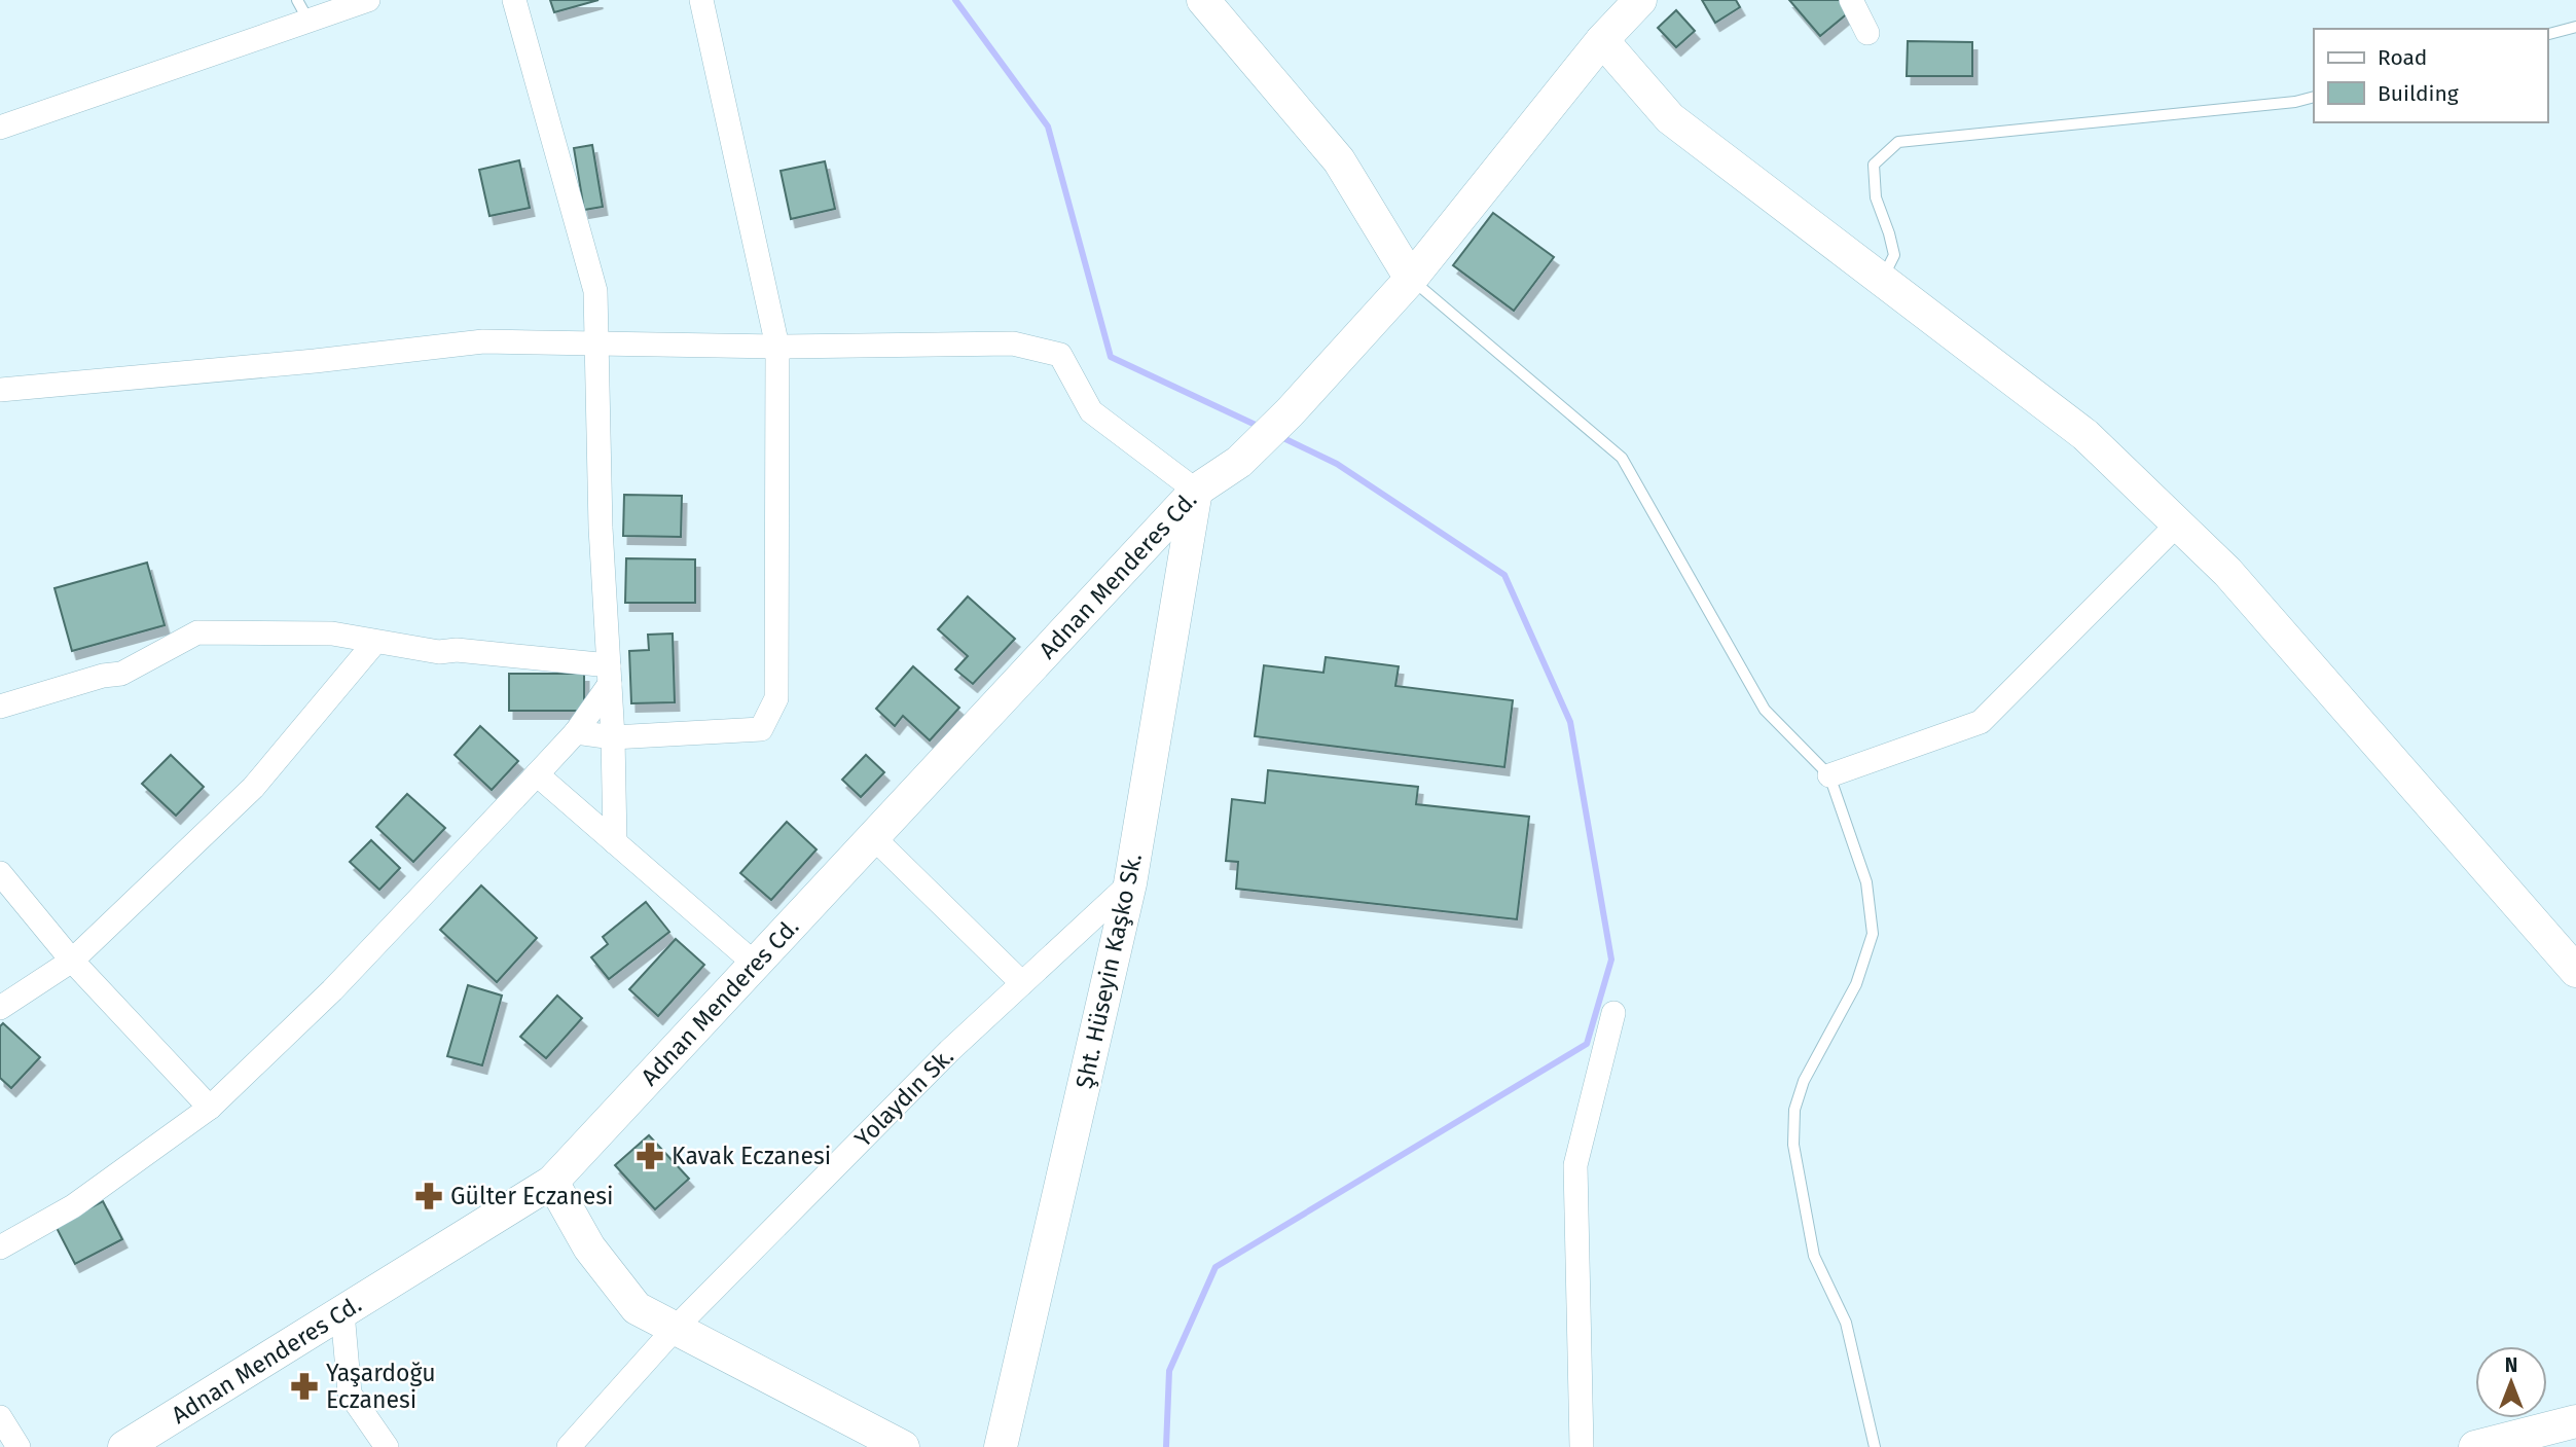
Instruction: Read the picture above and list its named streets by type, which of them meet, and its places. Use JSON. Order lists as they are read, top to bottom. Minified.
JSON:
{"streets":{"street":["Adnan Menderes Cd.","Şht. Hüseyin Kaşko Sk.","Yolaydın Sk."]},"crossings":[["Adnan Menderes Cd.","Şht. Hüseyin Kaşko Sk."],["Şht. Hüseyin Kaşko Sk.","Yolaydın Sk."]],"places":{"pharmacy":["Kavak Eczanesi","Gülter Eczanesi","Yaşardoğu Eczanesi"]},"legend":["Road","Building"],"north":"top"}
